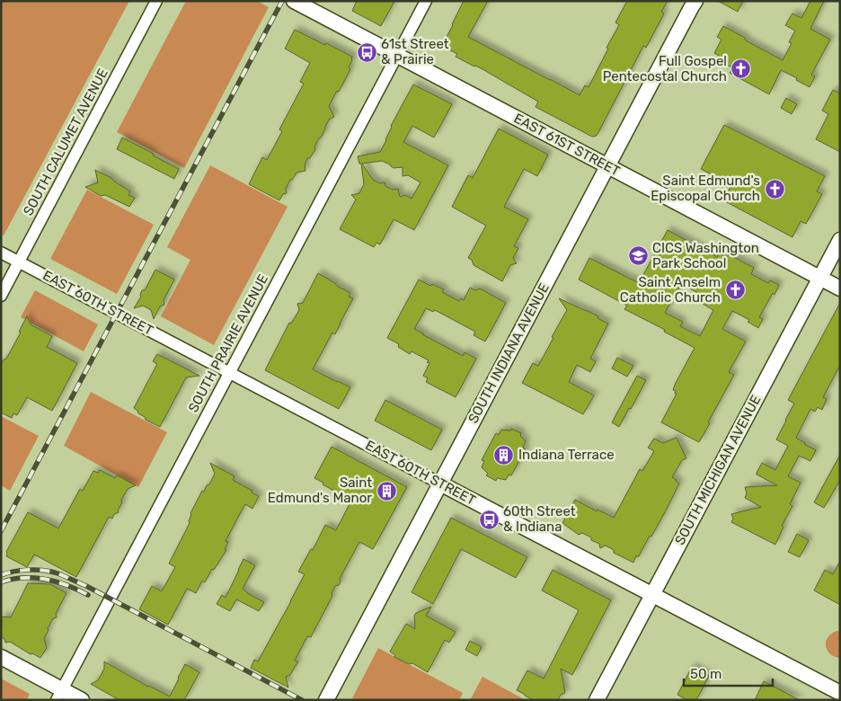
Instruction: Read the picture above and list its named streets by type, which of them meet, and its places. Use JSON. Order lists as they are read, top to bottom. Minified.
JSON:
{"streets":{"street":["SOUTH CALUMET AVENUE","EAST 61ST STREET","EAST 60TH STREET","SOUTH PRAIRIE AVENUE","SOUTH INDIANA AVENUE","SOUTH MICHIGAN AVENUE"]},"crossings":[["SOUTH CALUMET AVENUE","EAST 60TH STREET"],["EAST 61ST STREET","SOUTH PRAIRIE AVENUE"],["EAST 61ST STREET","SOUTH INDIANA AVENUE"],["EAST 61ST STREET","SOUTH MICHIGAN AVENUE"],["EAST 60TH STREET","SOUTH PRAIRIE AVENUE"],["EAST 60TH STREET","SOUTH INDIANA AVENUE"],["EAST 60TH STREET","SOUTH MICHIGAN AVENUE"]],"places":{"bus stop":["61st Street & Prairie","60th Street & Indiana"],"church":["Full Gospel Pentecostal Church","Saint Edmund's Episcopal Church","Saint Anselm Catholic Church"],"school or university":["CICS Washington Park School"],"building":["Indiana Terrace","Saint Edmund's Manor"]},"scale_bar":"50 m"}
